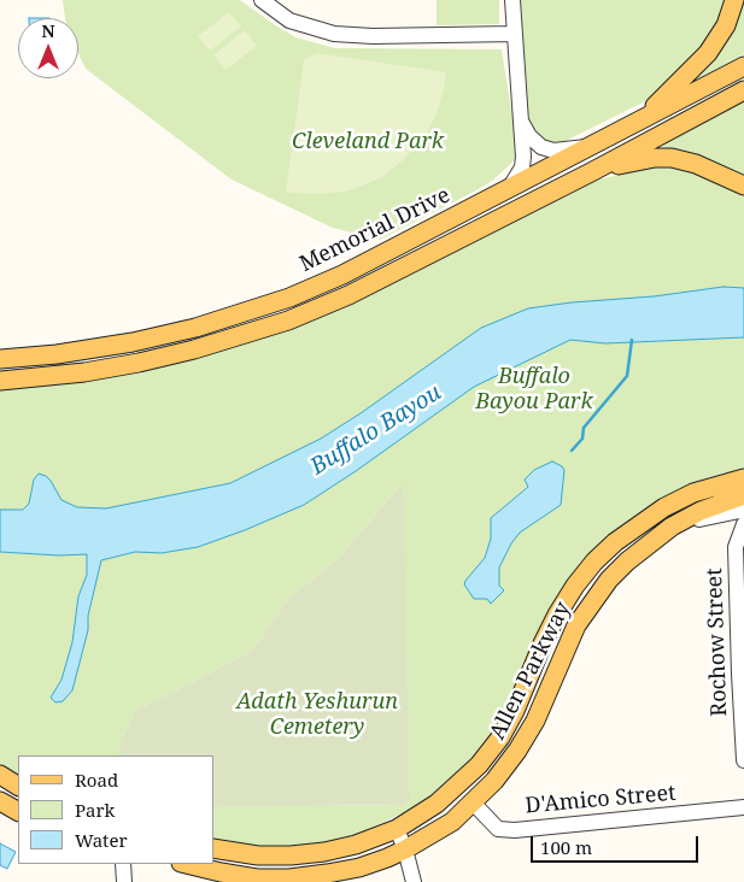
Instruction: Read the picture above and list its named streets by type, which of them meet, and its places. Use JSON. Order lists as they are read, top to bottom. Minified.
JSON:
{"streets":{"main road":["Memorial Drive","Allen Parkway"],"street":["Rochow Street","D'Amico Street"]},"crossings":[["Allen Parkway","D'Amico Street"]],"water":["Buffalo Bayou"],"parks":["Cleveland Park","Buffalo Bayou Park","Adath Yeshurun Cemetery"],"legend":["Road","Park","Water"],"scale_bar":"100 m","north":"top"}
